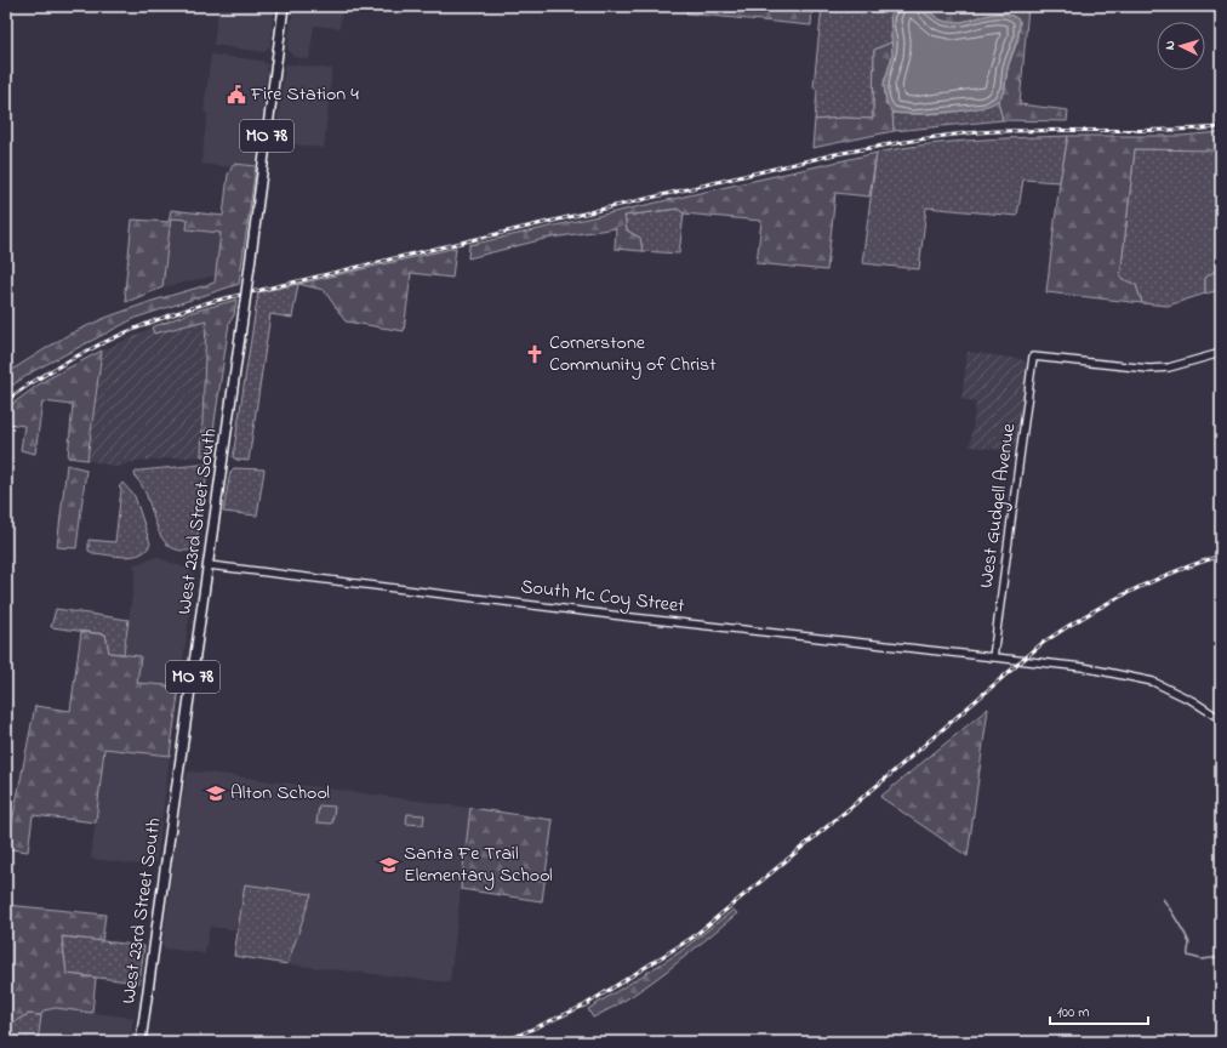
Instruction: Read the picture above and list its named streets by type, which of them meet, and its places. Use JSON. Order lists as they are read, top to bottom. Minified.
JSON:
{"streets":{"main road":["MO 78","West 23rd Street South"],"street":["West Gudgell Avenue","South Mc Coy Street"]},"crossings":[["West Gudgell Avenue","South Mc Coy Street"],["West 23rd Street South","South Mc Coy Street"]],"places":{"public building":["Fire Station 4"],"church":["Cornerstone Community of Christ"],"school or university":["Alton School","Santa Fe Trail Elementary School"]},"scale_bar":"100 m","north":"left"}
